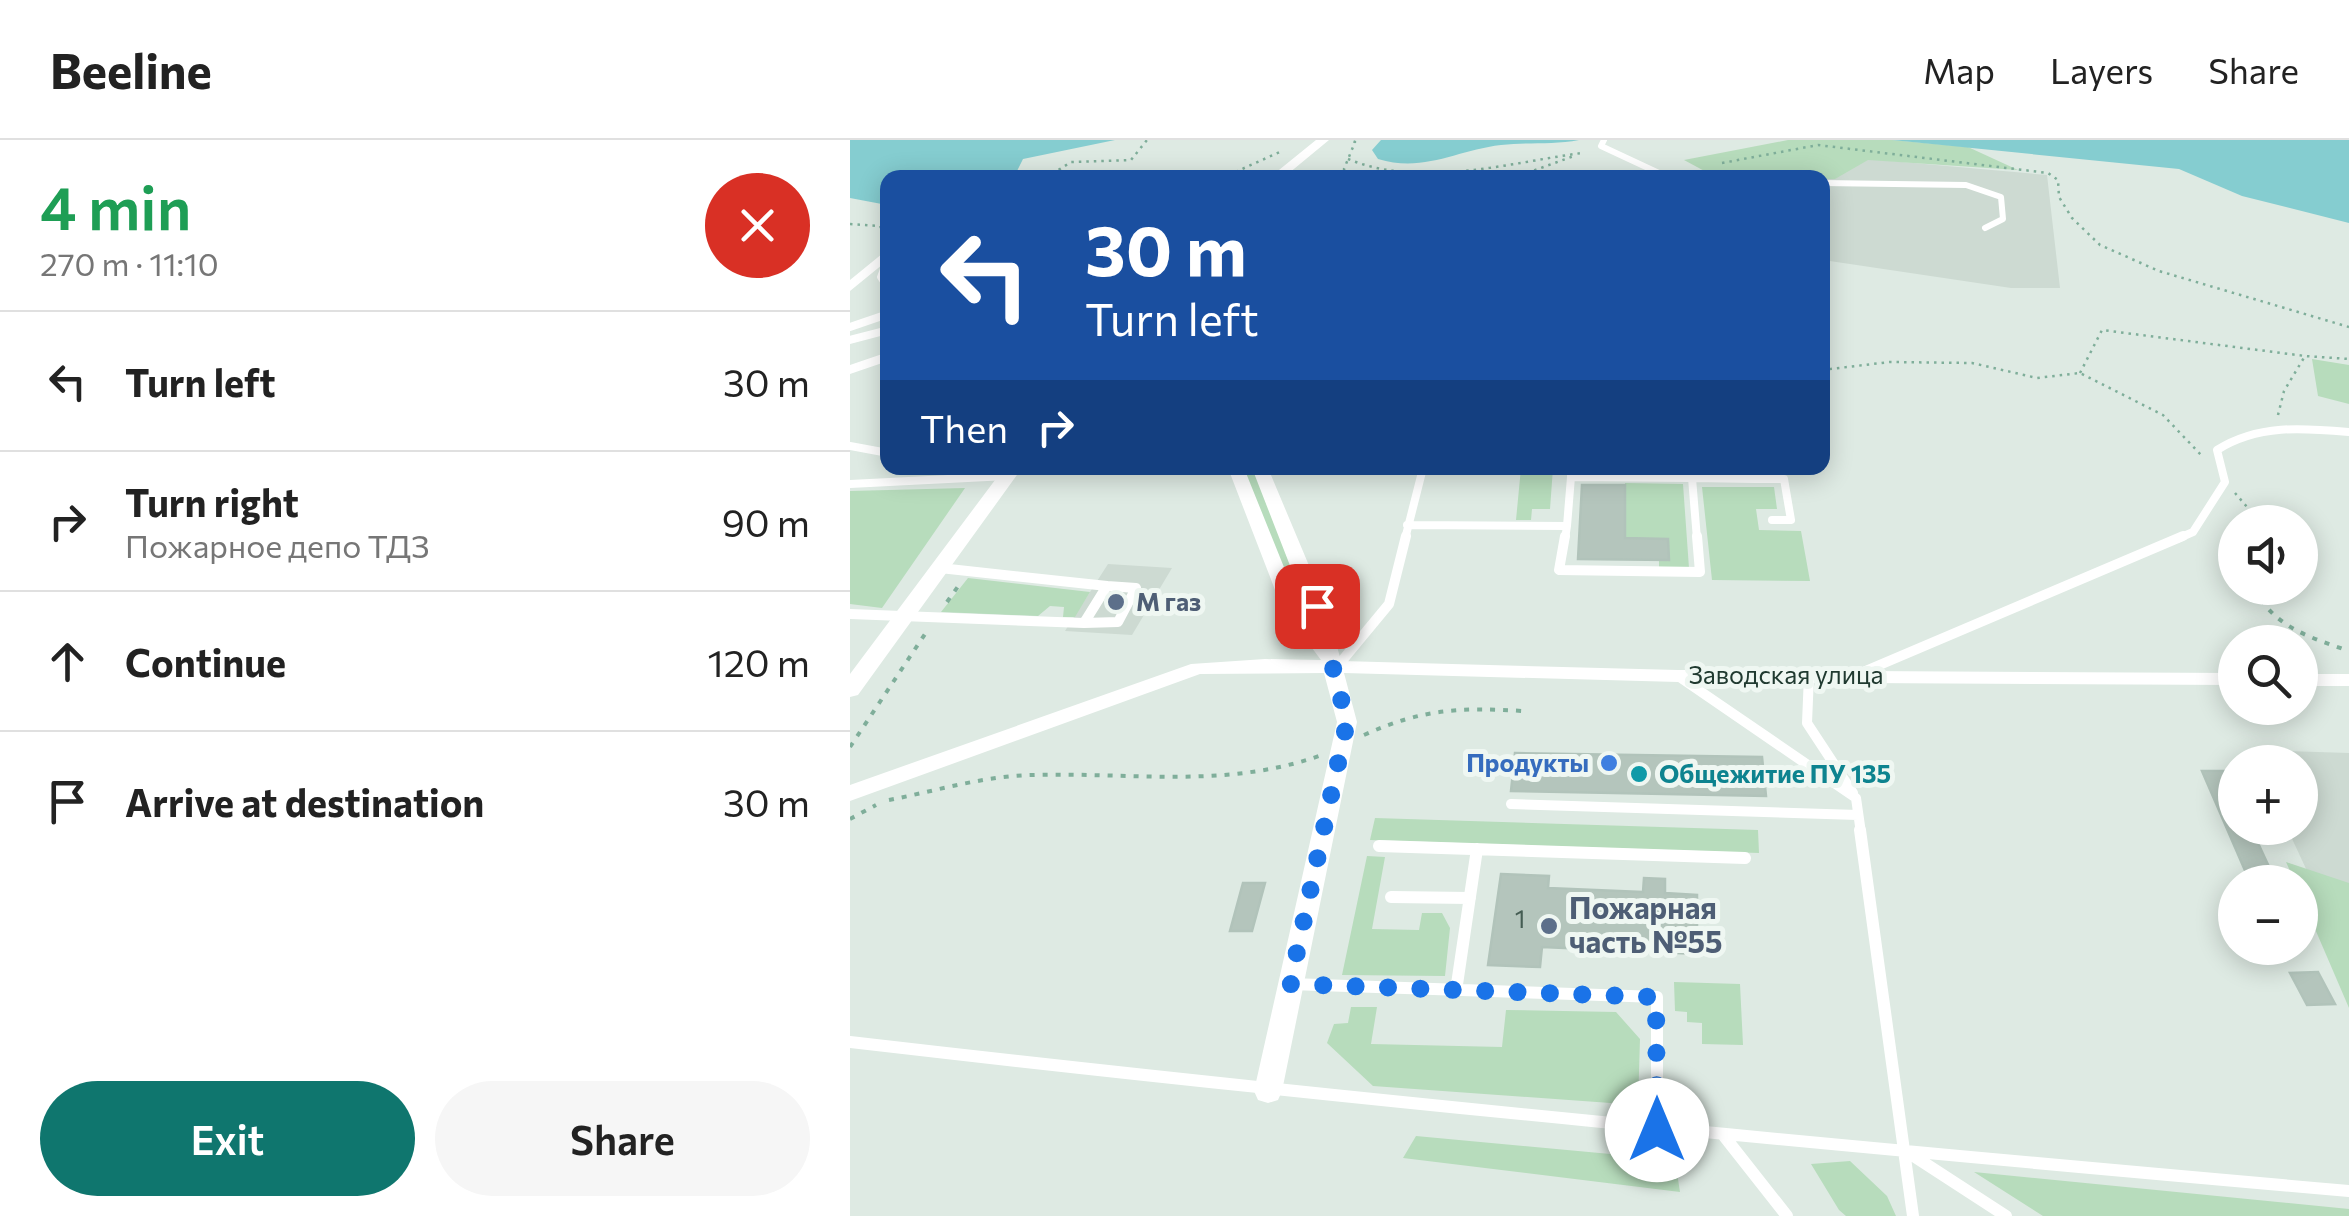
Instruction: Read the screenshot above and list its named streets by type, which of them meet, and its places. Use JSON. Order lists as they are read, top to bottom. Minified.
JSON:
{"streets":{"street":["Заводская улица"]},"places":["М газ","Продукты","Общежитие ПУ 135","Пожарная часть №55"],"house_numbers":["1"],"page":{"header":"Beeline","nav":["Map","Layers","Share"],"heading":["4 min","270 m · 11:10"],"turn":["30 m","Turn left"],"list":[{"name":"Turn left","value":"30 m"},{"name":"Turn right","note":"Пожарное депо ТДЗ","value":"90 m"},{"name":"Continue","value":"120 m"},{"name":"Arrive at destination","value":"30 m"}],"then":"Then","map_buttons":["+","−"],"buttons":["Exit","Share"]}}
